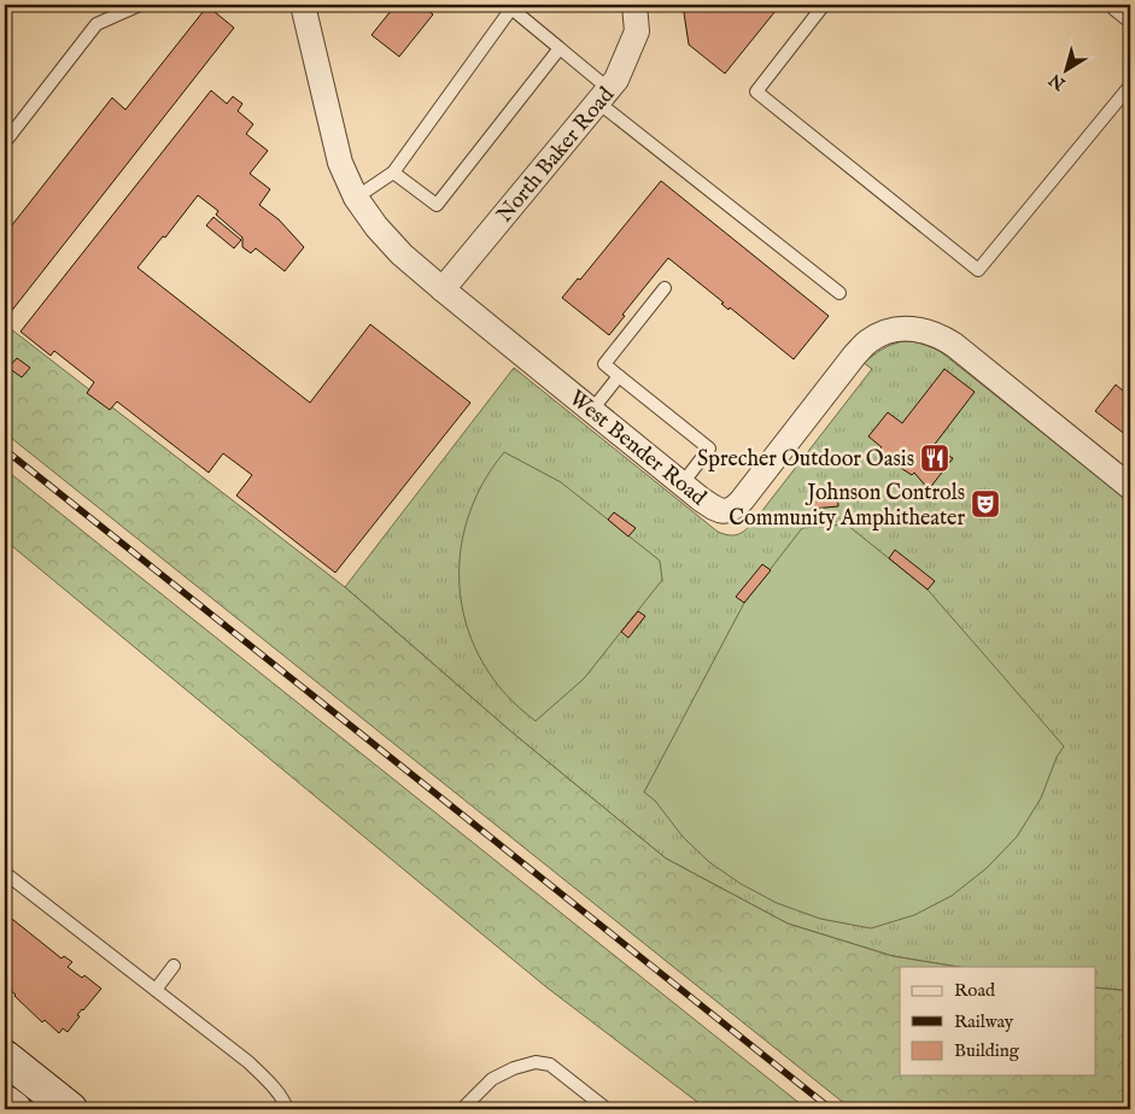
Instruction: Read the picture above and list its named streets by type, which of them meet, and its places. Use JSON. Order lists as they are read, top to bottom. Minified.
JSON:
{"streets":{"street":["North Baker Road","West Bender Road"]},"crossings":[["North Baker Road","West Bender Road"]],"places":{"restaurant":["Sprecher Outdoor Oasis"],"theatre":["Johnson Controls Community Amphitheater"]},"legend":["Road","Railway","Building"],"north":"bottom left"}
